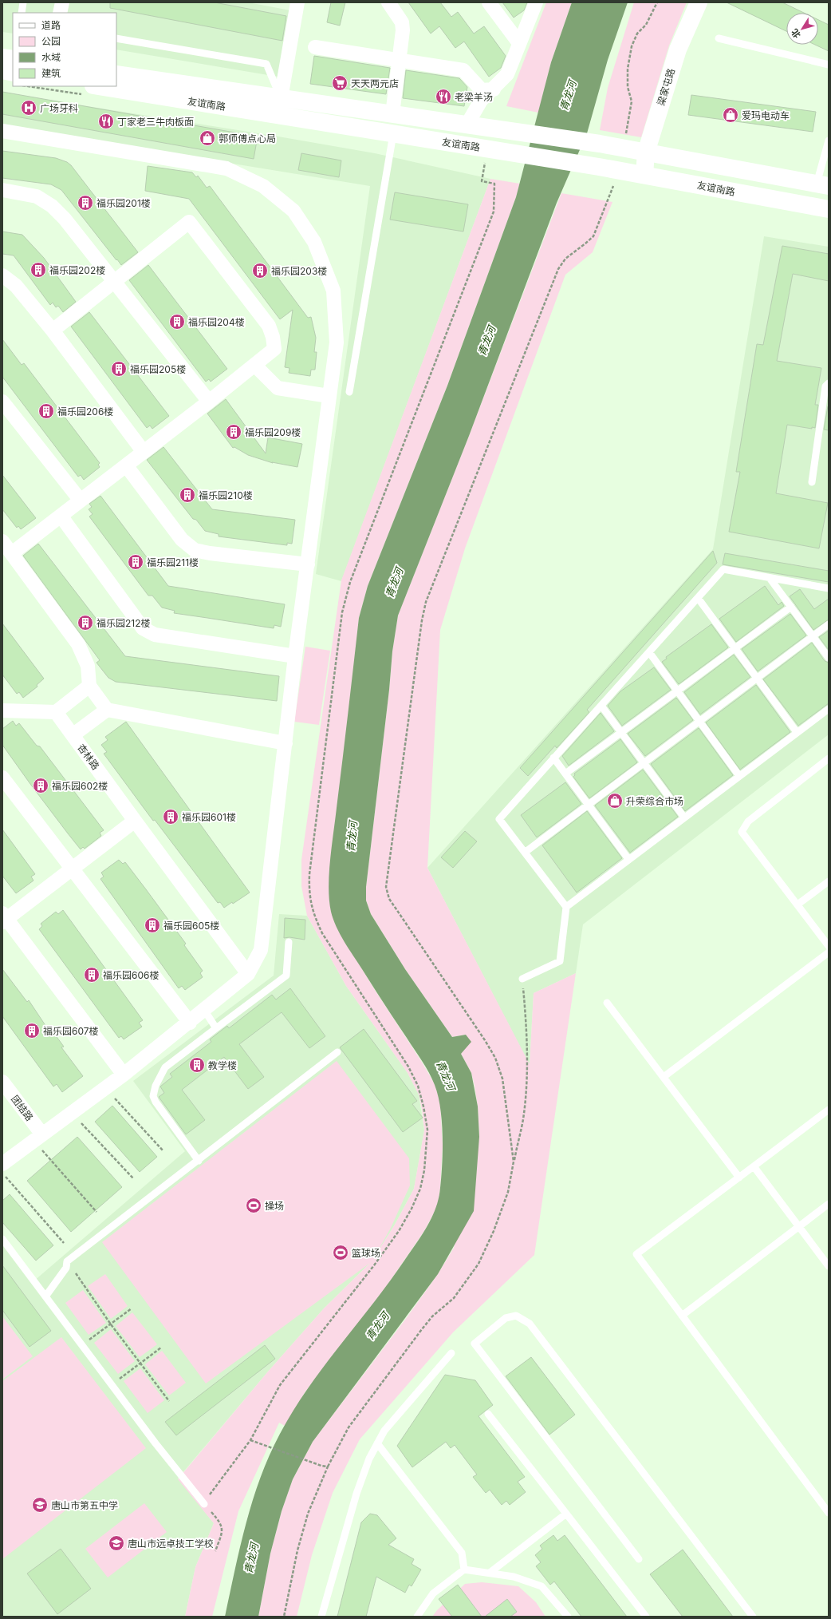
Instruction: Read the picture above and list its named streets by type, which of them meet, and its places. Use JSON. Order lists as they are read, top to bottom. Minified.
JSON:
{"streets":{"main road":["梁家屯路","友谊南路"],"street":["杏林路","团结路"]},"crossings":[["梁家屯路","友谊南路"]],"water":["青龙河"],"places":{"supermarket":["天天两元店"],"restaurant":["老梁羊汤","丁家老三牛肉板面"],"hospital":["广场牙科"],"shop":["爱玛电动车","郭师傅点心局","升荣综合市场"],"building":["福乐园201楼","福乐园202楼","福乐园203楼","福乐园204楼","福乐园205楼","福乐园206楼","福乐园209楼","福乐园210楼","福乐园211楼","福乐园212楼","福乐园602楼","福乐园601楼","福乐园605楼","福乐园606楼","福乐园607楼","教学楼"],"sports":["操场","篮球场"],"school or university":["唐山市第五中学","唐山市远卓技工学校"]},"legend":["道路","公园","水域","建筑"],"north":"bottom left"}
